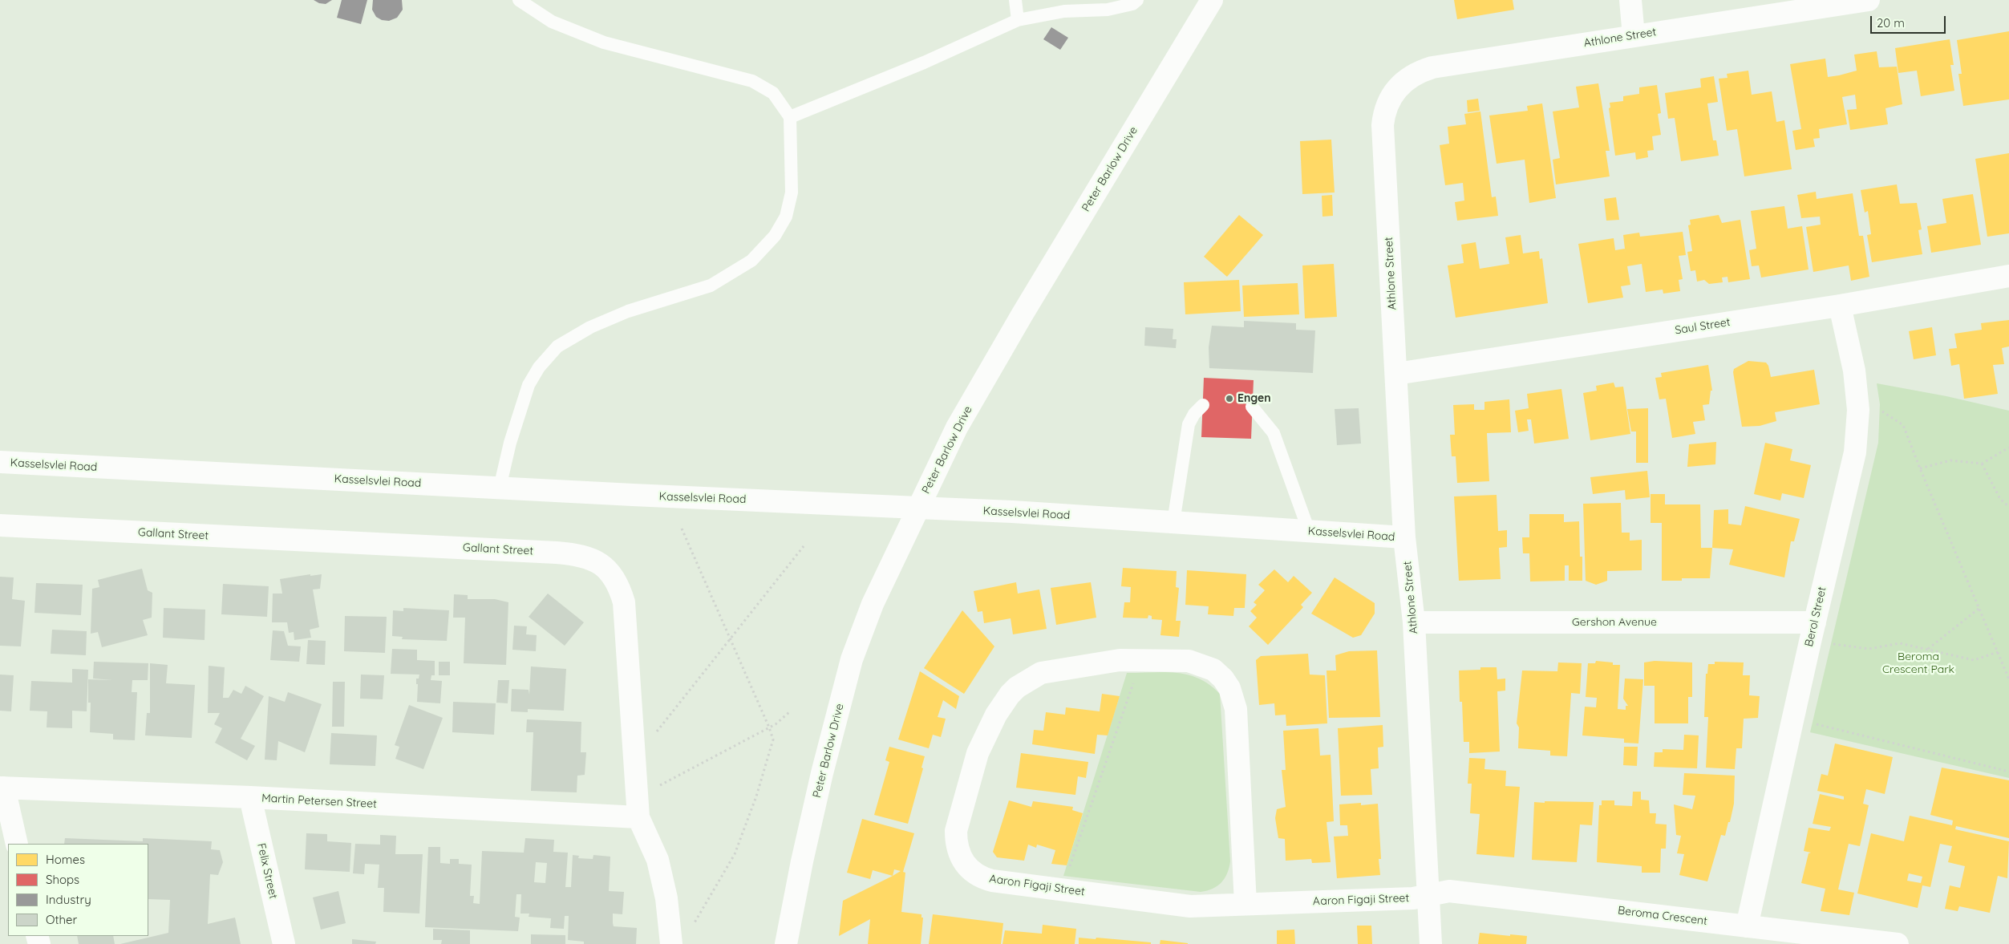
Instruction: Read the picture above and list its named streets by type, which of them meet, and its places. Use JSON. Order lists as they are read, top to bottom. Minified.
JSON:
{"streets":{"street":["Athlone Street","Peter Barlow Drive","Saul Street","Kasselsvlei Road","Gallant Street","Berol Street","Gershon Avenue","Martin Petersen Street","Felix Street","Aaron Figaji Street","Beroma Crescent"]},"crossings":[["Athlone Street","Saul Street"],["Athlone Street","Kasselsvlei Road"],["Athlone Street","Gershon Avenue"],["Athlone Street","Aaron Figaji Street"],["Athlone Street","Beroma Crescent"],["Peter Barlow Drive","Kasselsvlei Road"],["Saul Street","Berol Street"],["Gallant Street","Martin Petersen Street"],["Berol Street","Gershon Avenue"],["Berol Street","Beroma Crescent"],["Martin Petersen Street","Felix Street"],["Aaron Figaji Street","Beroma Crescent"]],"parks":["Beroma Crescent Park"],"places":["Engen"],"legend":["Homes","Shops","Industry","Other"],"scale_bar":"20 m"}
